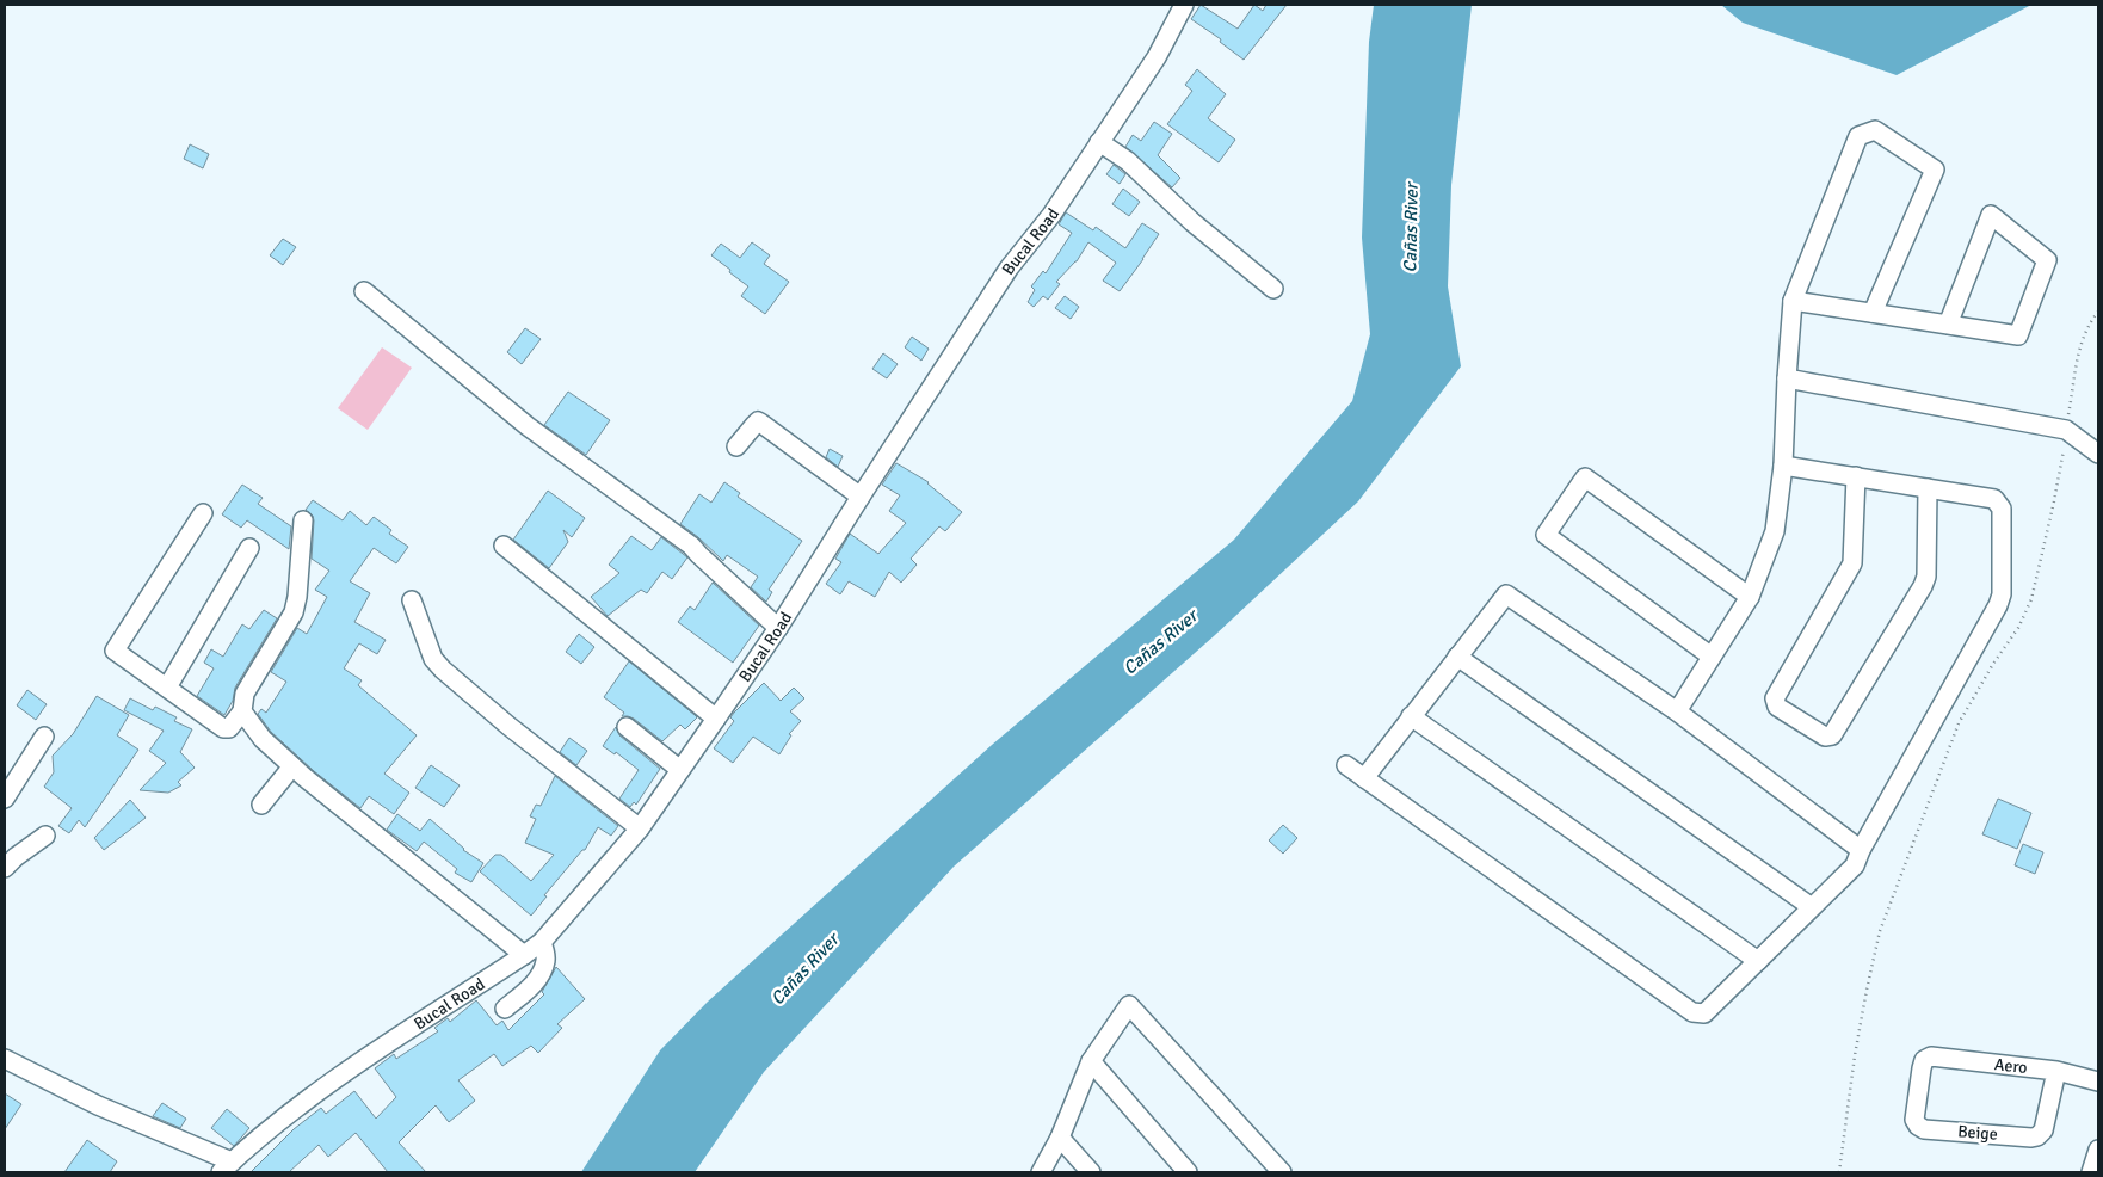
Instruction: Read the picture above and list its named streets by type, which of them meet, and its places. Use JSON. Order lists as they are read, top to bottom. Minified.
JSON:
{"streets":{"street":["Bucal Road","Aero","Beige"]},"crossings":[["Aero","Beige"]],"water":["Cañas River"]}
